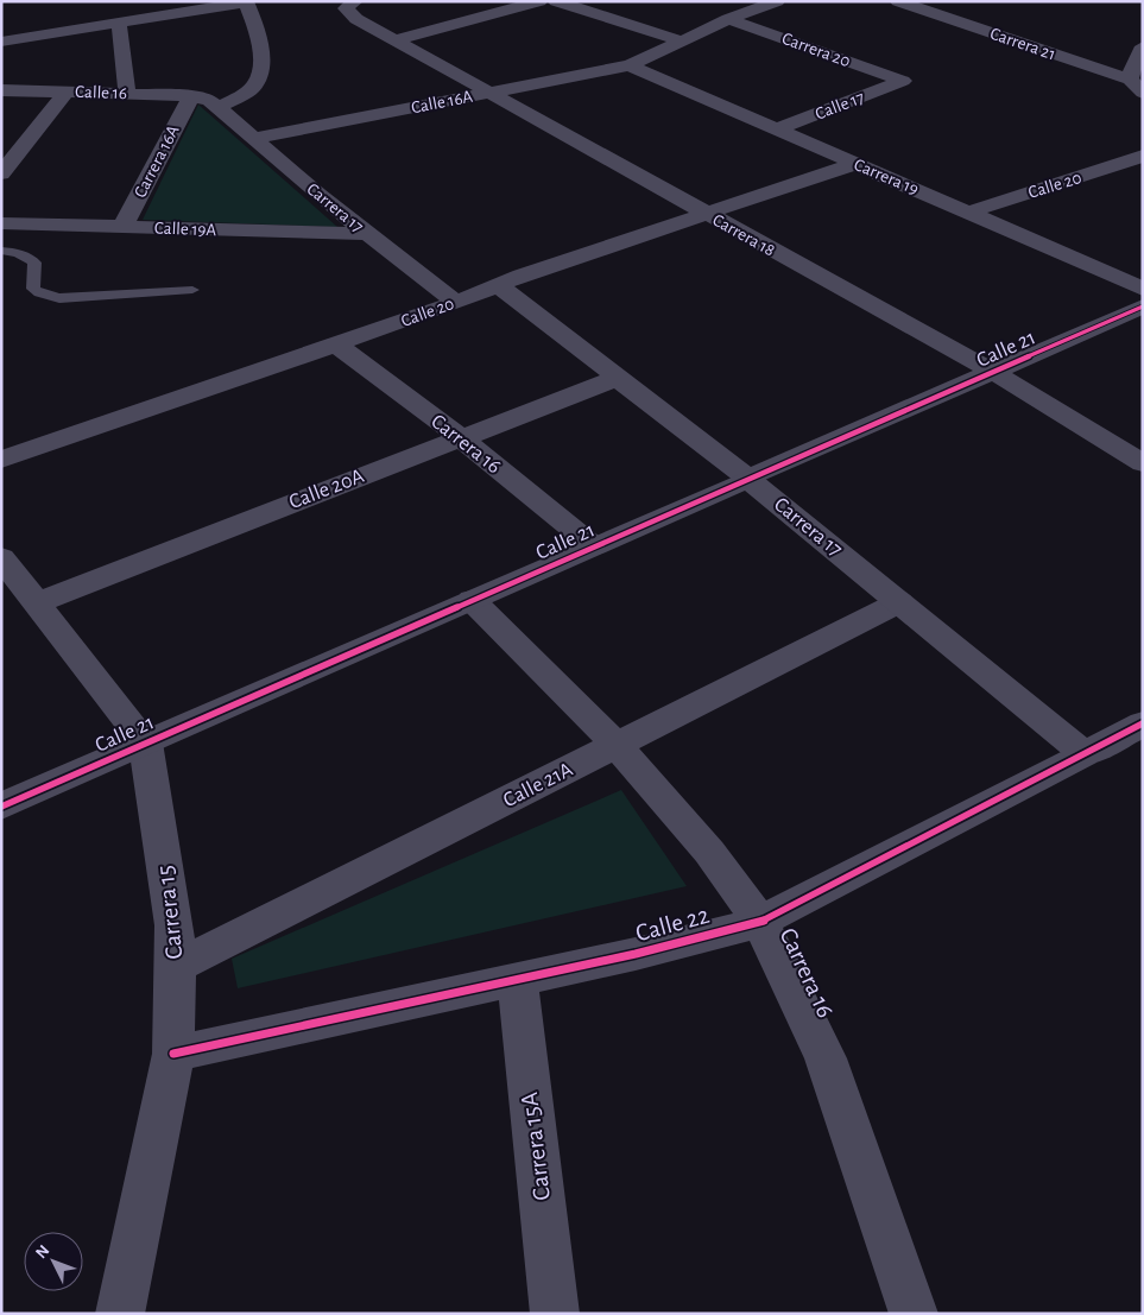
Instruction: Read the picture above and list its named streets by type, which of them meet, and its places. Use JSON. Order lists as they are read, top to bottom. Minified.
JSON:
{"streets":{"street":["Carrera 21","Carrera 20","Calle 16","Calle 16A","Calle 17","Carrera 16A","Carrera 19","Calle 20","Carrera 17","Calle 19A","Carrera 18","Calle 21","Carrera 16","Calle 20A","Calle 21A","Carrera 15","Calle 22","Carrera 15A"]},"crossings":[["Carrera 20","Calle 16A"],["Carrera 20","Calle 17"],["Calle 16","Carrera 16A"],["Calle 16","Carrera 17"],["Calle 16A","Carrera 19"],["Calle 16A","Carrera 17"],["Calle 16A","Carrera 18"],["Calle 17","Carrera 19"],["Carrera 16A","Carrera 17"],["Carrera 16A","Calle 19A"],["Carrera 19","Calle 20"],["Calle 20","Carrera 17"],["Calle 20","Carrera 18"],["Calle 20","Carrera 16"],["Carrera 17","Calle 19A"],["Carrera 17","Calle 21"],["Carrera 17","Calle 20A"],["Carrera 17","Calle 21A"],["Carrera 17","Calle 22"],["Carrera 18","Calle 21"],["Calle 21","Carrera 16"],["Calle 21","Carrera 15"],["Carrera 16","Calle 20A"],["Carrera 16","Calle 21A"],["Carrera 16","Calle 22"],["Calle 20A","Carrera 15"],["Calle 21A","Carrera 15"],["Carrera 15","Calle 22"],["Calle 22","Carrera 15A"]],"north":"top left"}
